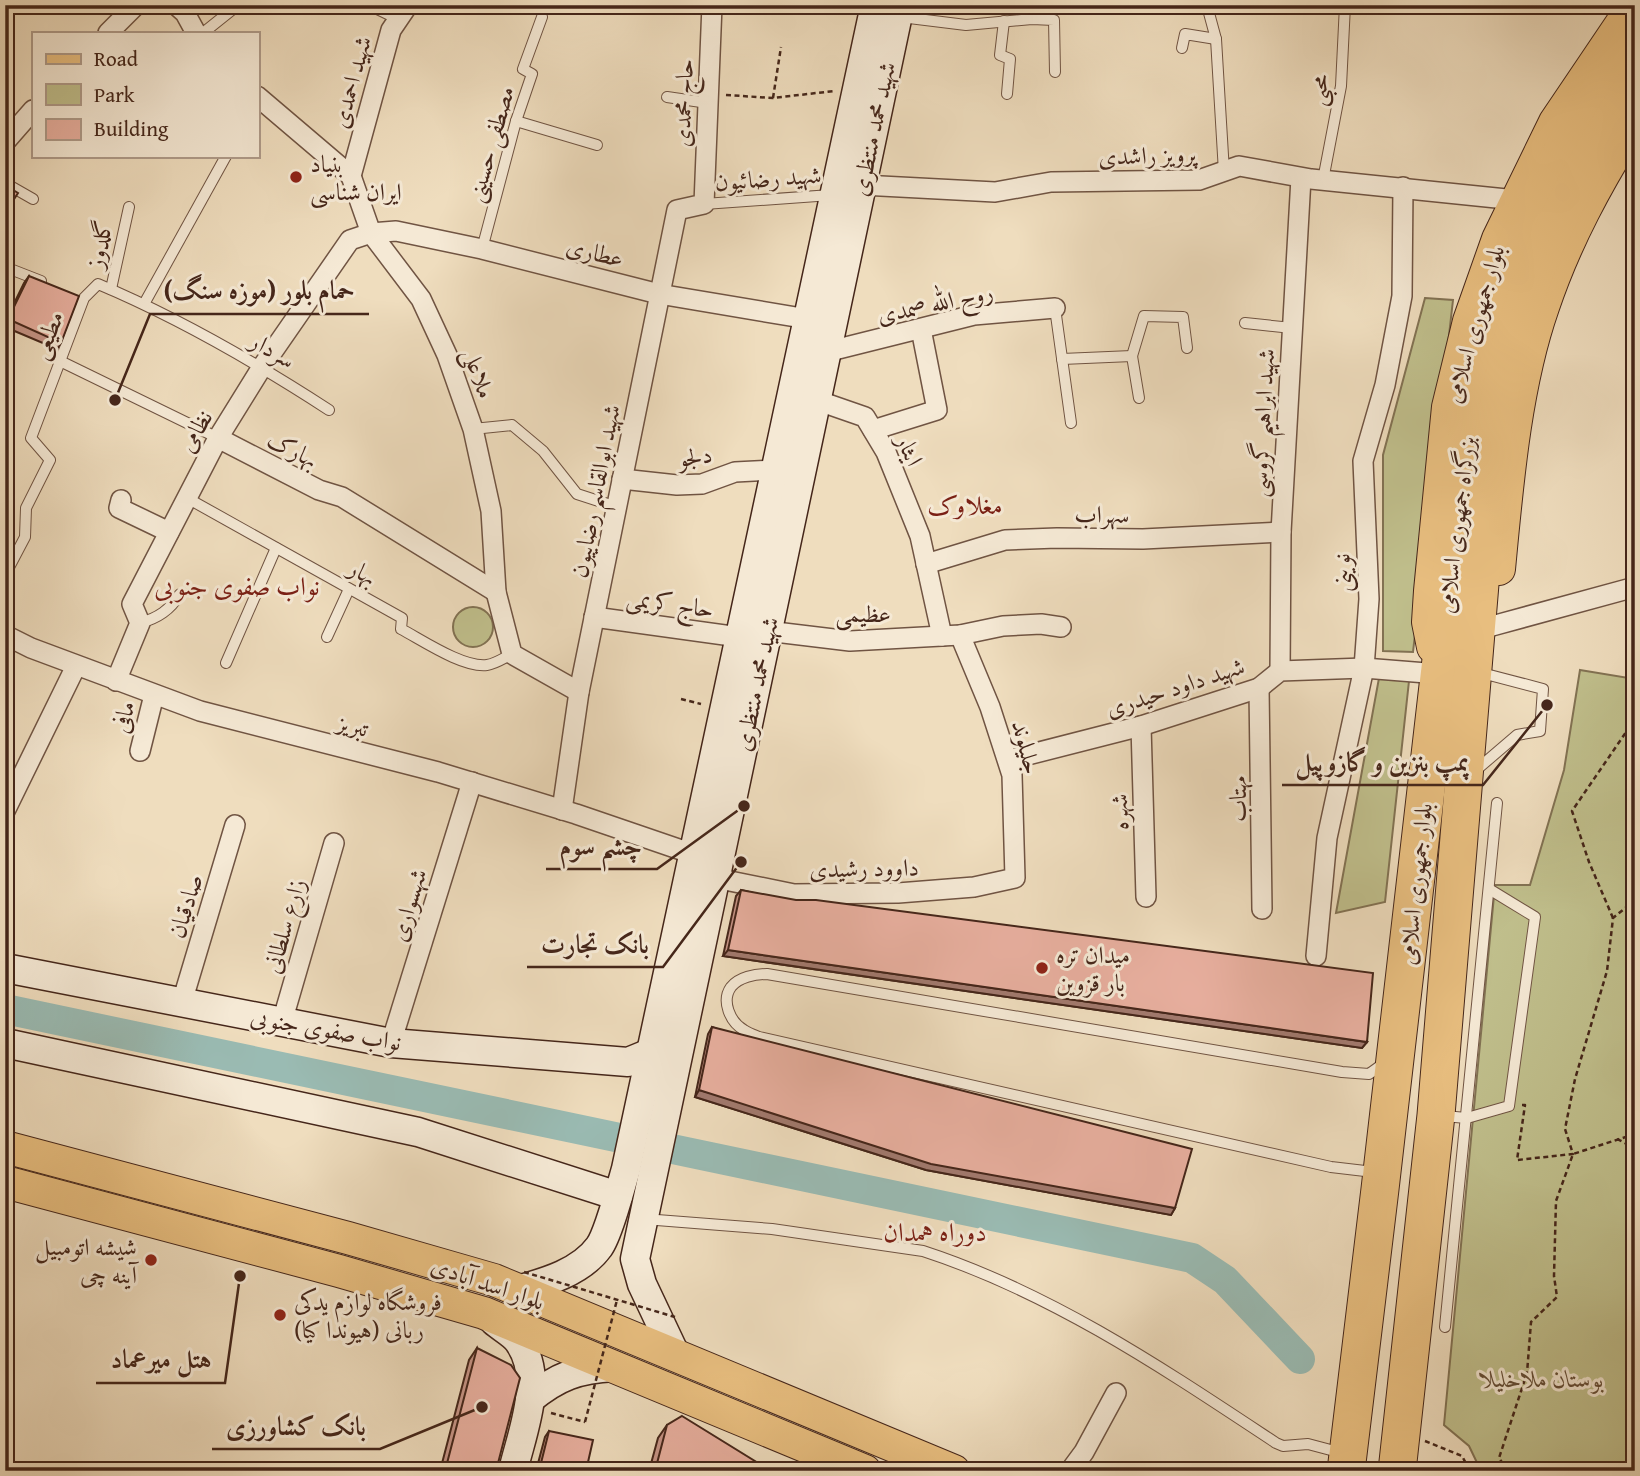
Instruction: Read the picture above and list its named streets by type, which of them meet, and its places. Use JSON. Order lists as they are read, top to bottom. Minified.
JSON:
{"streets":{"highway":["بلوار جمهوری اسلامی","بزرگراه جمهوری اسلامی"],"main road":["شهید محمد منتظری","نواب صفوی جنوبی","بلوار اسد آبادی"],"street":["شهید احمدی","حاج محمدی","پرویز راشدی","عطاری","روح الله صمدی","ملاعلی","شهید ابراهیم گروسی","نظامی","بهارک","ایثار","دلجو","شهید ابوالقاسم رضاییون","سهراب","نوینی","حاج کریمی","عظیمی","شهید داود حیدری","مافی","تبریز","جلیلوند","مهتاب","شهره","داوود رشیدی","شهسواری","صادقیان","زارع سلطانی"],"lane":["محبی","مصطفی حسینی","شهید رضائیون","گلدوز","مطیعی","سردار","بهار"]},"crossings":[["شهید احمدی","ملاعلی"],["محبی","پرویز راشدی"],["حاج محمدی","شهید رضائیون"],["حاج محمدی","شهید ابوالقاسم رضاییون"],["شهید محمد منتظری","پرویز راشدی"],["شهید محمد منتظری","شهید رضائیون"],["شهید محمد منتظری","عطاری"],["شهید محمد منتظری","روح الله صمدی"],["شهید محمد منتظری","ایثار"],["شهید محمد منتظری","دلجو"],["شهید محمد منتظری","حاج کریمی"],["شهید محمد منتظری","عظیمی"],["شهید محمد منتظری","تبریز"],["شهید محمد منتظری","داوود رشیدی"],["شهید محمد منتظری","نواب صفوی جنوبی"],["مصطفی حسینی","عطاری"],["پرویز راشدی","بلوار جمهوری اسلامی"],["پرویز راشدی","شهید ابراهیم گروسی"],["پرویز راشدی","نوینی"],["شهید رضائیون","شهید ابوالقاسم رضاییون"],["گلدوز","سردار"],["عطاری","ملاعلی"],["عطاری","نظامی"],["عطاری","شهید ابوالقاسم رضاییون"],["بلوار جمهوری اسلامی","بزرگراه جمهوری اسلامی"],["بلوار جمهوری اسلامی","شهید داود حیدری"],["مطیعی","بهارک"],["سردار","نظامی"],["ملاعلی","نظامی"],["ملاعلی","بهارک"],["ملاعلی","بهار"],["شهید ابراهیم گروسی","سهراب"],["شهید ابراهیم گروسی","شهید داود حیدری"],["نظامی","بهارک"],["نظامی","بهار"],["نظامی","تبریز"],["ایثار","سهراب"],["ایثار","عظیمی"],["ایثار","جلیلوند"],["دلجو","شهید ابوالقاسم رضاییون"],["شهید ابوالقاسم رضاییون","حاج کریمی"],["شهید ابوالقاسم رضاییون","تبریز"],["بزرگراه جمهوری اسلامی","شهید داود حیدری"],["نوینی","شهید داود حیدری"],["عظیمی","جلیلوند"],["شهید داود حیدری","جلیلوند"],["شهید داود حیدری","مهتاب"],["شهید داود حیدری","شهره"],["مافی","تبریز"],["تبریز","شهسواری"],["جلیلوند","داوود رشیدی"],["شهسواری","نواب صفوی جنوبی"],["صادقیان","نواب صفوی جنوبی"],["زارع سلطانی","نواب صفوی جنوبی"]],"districts":["مغلاوک","نواب صفوی جنوبی","دوراه همدان"],"parks":["بوستان ملاخلیلا"],"places":["بنیاد ایران شناسی","حمام بلور (موزه سنگ)","پمپ بنزین و گازوپیل","چشم سوم","بانک تجارت","میدان تره بار قزوین","شیشه اتومبیل آینه چی","هتل میرعماد","فروشگاه لوازم یدکی ربانی (هیوندا کیا)","بانک کشاورزی"],"legend":["Road","Park","Building"]}
